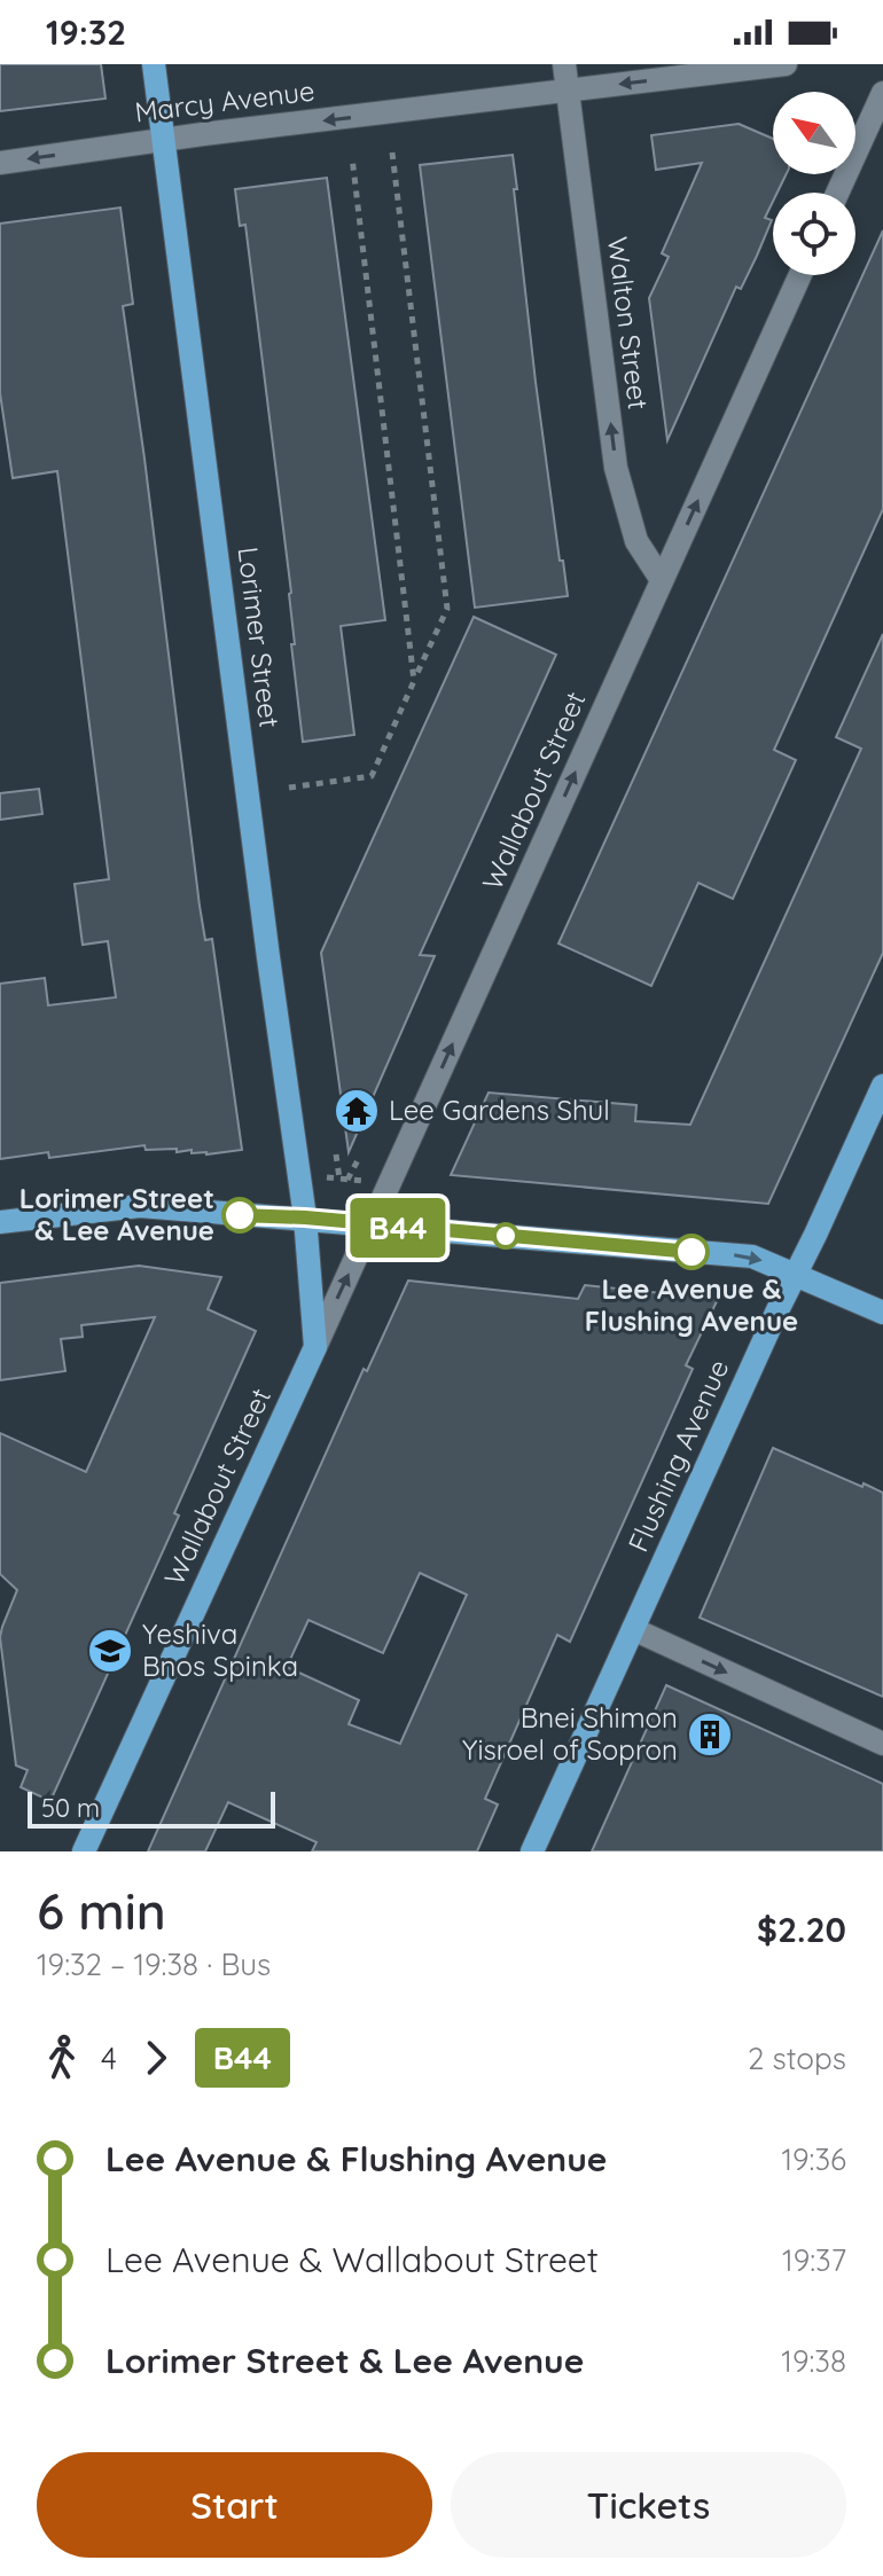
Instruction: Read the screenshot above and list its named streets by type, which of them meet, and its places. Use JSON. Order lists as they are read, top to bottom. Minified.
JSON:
{"streets":{"main road":["Lorimer Street","Wallabout Street","Flushing Avenue"],"street":["Marcy Avenue","Walton Street"]},"crossings":[["Marcy Avenue","Walton Street"],["Marcy Avenue","Lorimer Street"],["Walton Street","Wallabout Street"],["Lorimer Street","Wallabout Street"]],"one_way":["Marcy Avenue","Walton Street","Wallabout Street"],"places":{"temple":["Lee Gardens Shul"],"other":["Lorimer Street & Lee Avenue","Lee Avenue & Flushing Avenue"],"school or university":["Yeshiva Bnos Spinka"],"building":["Bnei Shimon Yisroel of Sopron"]},"lines":["bus line B44"],"scale_bar":"50 m","north":"top left","page":{"status":"19:32","on_map":"B44","scale":"50 m","heading":["6 min","19:32 – 19:38 · Bus","$2.20"],"legs":["4","B44","2 stops"],"list":[{"name":"Lee Avenue & Flushing Avenue","value":"19:36"},{"name":"Lee Avenue & Wallabout Street","value":"19:37"},{"name":"Lorimer Street & Lee Avenue","value":"19:38"}],"buttons":["Start","Tickets"]}}
